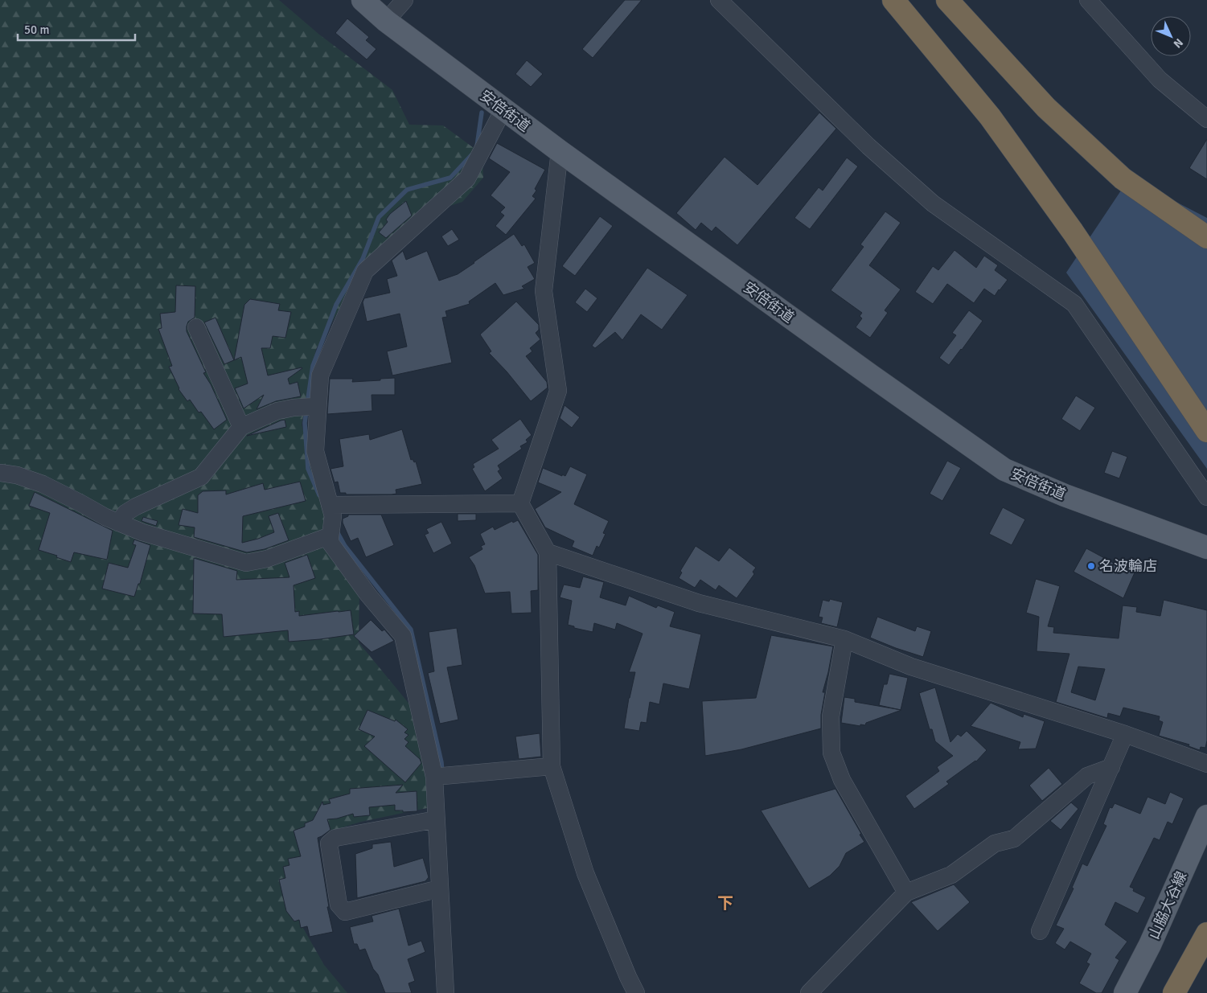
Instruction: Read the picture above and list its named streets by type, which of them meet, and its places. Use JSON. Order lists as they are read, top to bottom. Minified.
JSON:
{"streets":{"main road":["安倍街道","山脇大谷線"]},"districts":["下"],"places":["名波輪店"],"scale_bar":"50 m","north":"bottom right"}
